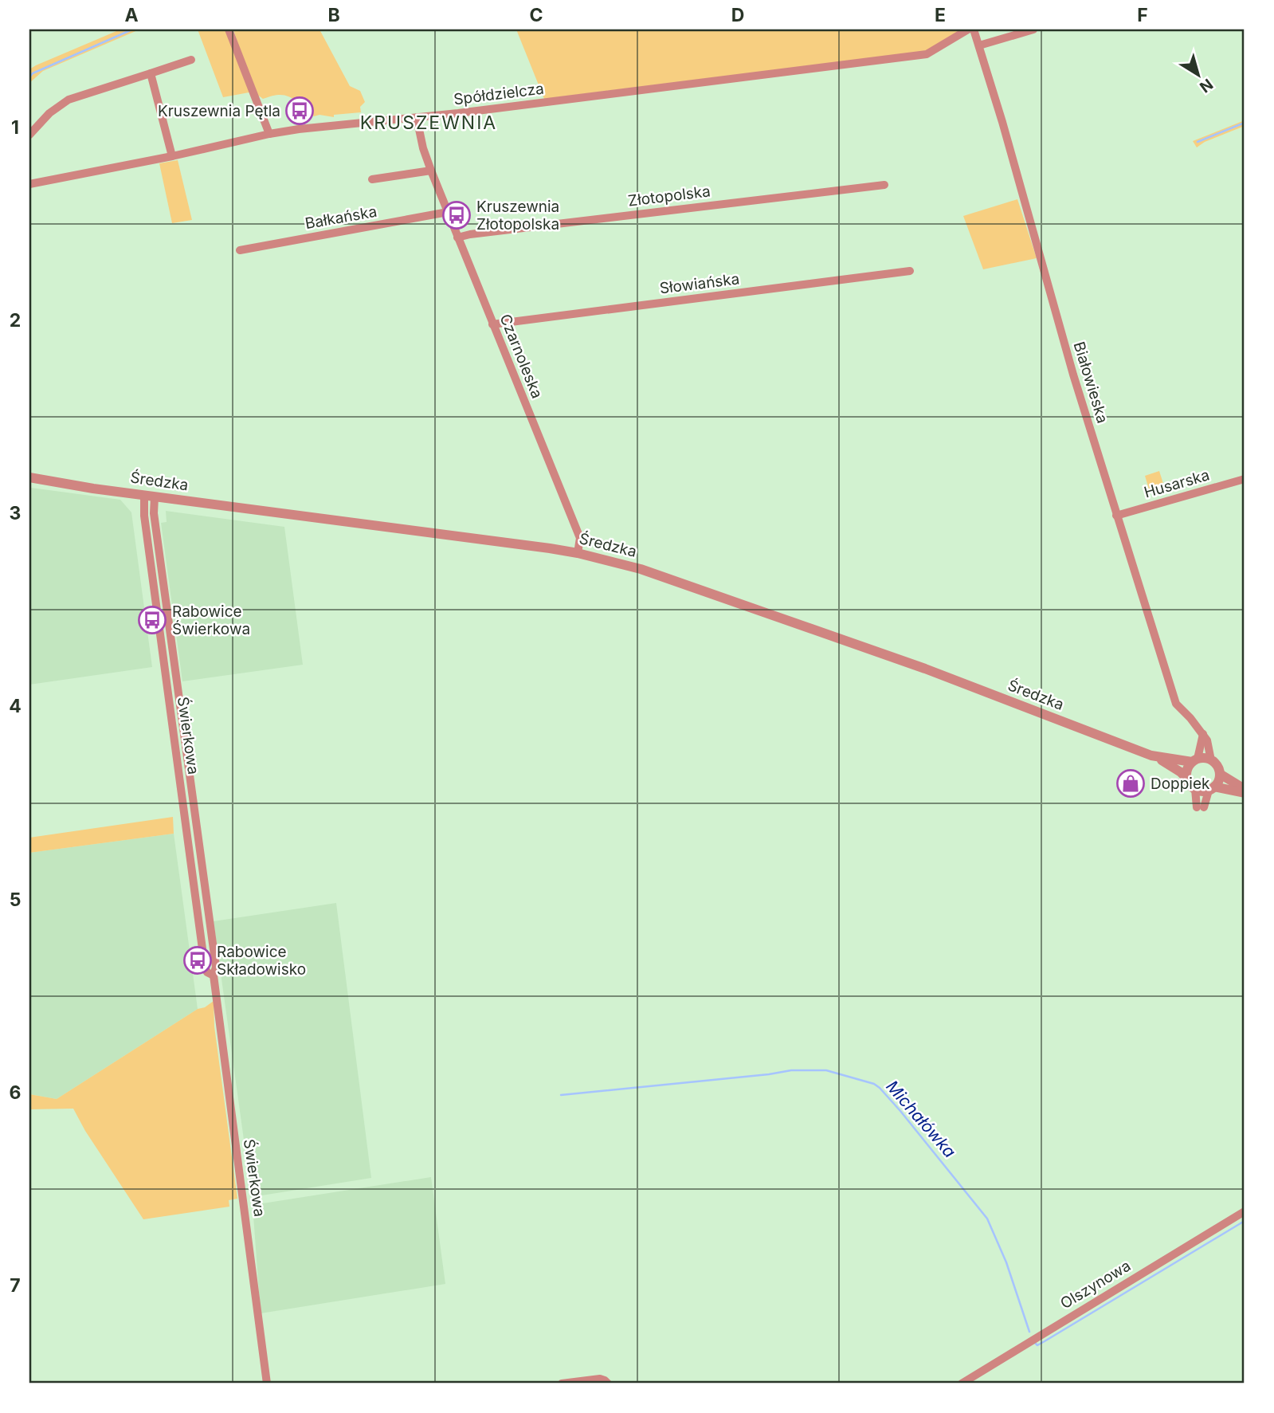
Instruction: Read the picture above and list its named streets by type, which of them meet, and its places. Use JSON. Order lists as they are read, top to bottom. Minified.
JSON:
{"streets":{"street":["Spółdzielcza","Złotopolska","Bałkańska","Słowiańska","Czarnoleska","Białowieska","Średzka","Husarska","Świerkowa","Olszynowa"]},"crossings":[["Spółdzielcza","Czarnoleska"],["Złotopolska","Czarnoleska"],["Bałkańska","Czarnoleska"],["Słowiańska","Czarnoleska"],["Czarnoleska","Średzka"],["Białowieska","Średzka"],["Białowieska","Husarska"],["Średzka","Świerkowa"]],"districts":["KRUSZEWNIA"],"water":["Michałówka"],"places":{"bus stop":["Kruszewnia Pętla","Kruszewnia Złotopolska","Rabowice Świerkowa","Rabowice Składowisko"],"shop":["Doppiek"]},"north":"bottom right","grid":{"columns":["A","B","C","D","E","F"],"rows":["1","2","3","4","5","6","7"]}}
